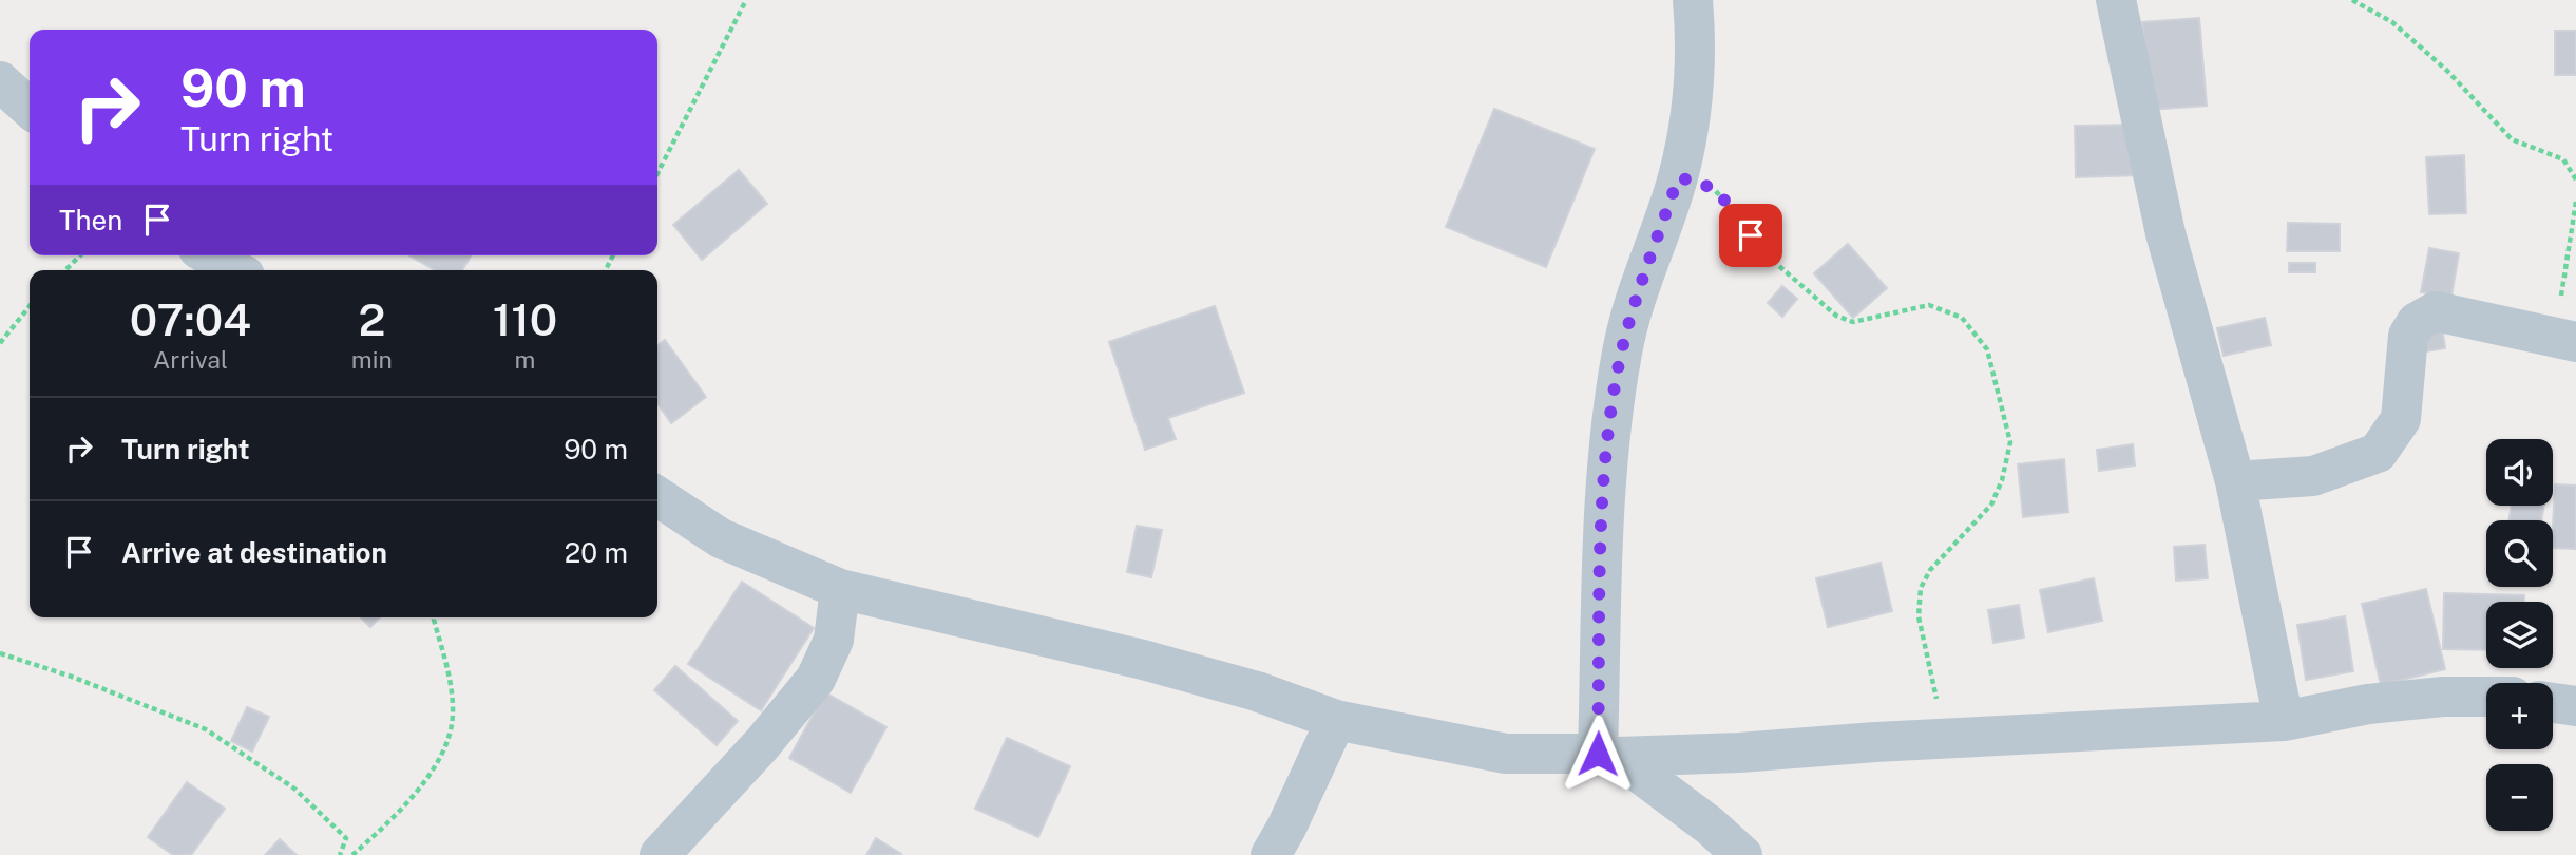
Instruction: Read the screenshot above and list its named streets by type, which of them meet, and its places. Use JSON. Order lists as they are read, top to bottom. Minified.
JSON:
{"page":{"turn":["90 m","Turn right"],"then":"Then","eta":["07:04","Arrival","2","min","110","m"],"list":[{"name":"Turn right","value":"90 m"},{"name":"Arrive at destination","value":"20 m"}],"map_buttons":["+","−"]}}
